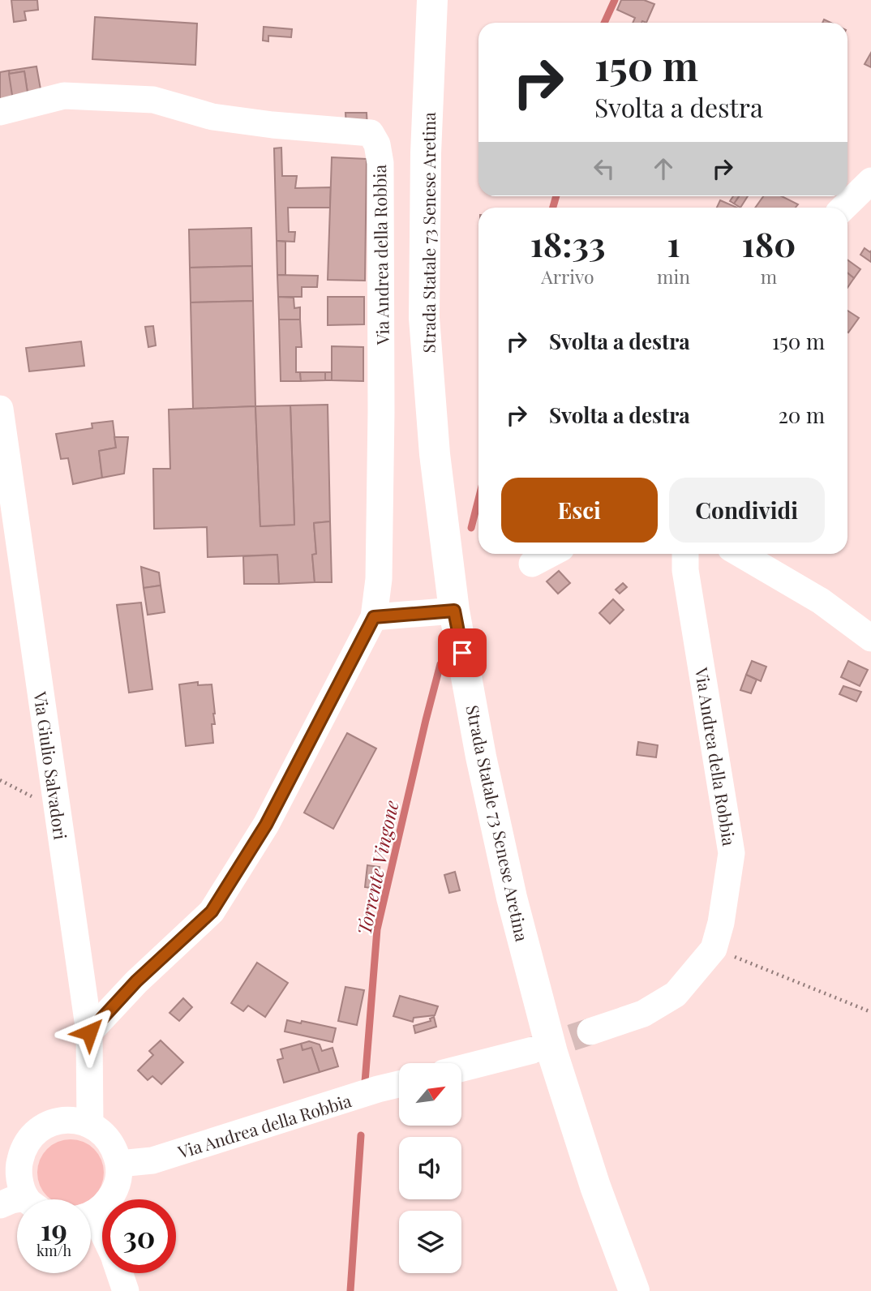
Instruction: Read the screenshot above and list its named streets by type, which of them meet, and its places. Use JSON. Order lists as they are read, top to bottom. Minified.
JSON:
{"streets":{"main road":["Strada Statale 73 Senese Aretina"],"street":["Via Andrea della Robbia","Via Giulio Salvadori"]},"water":["Torrente Vingone"],"north":"top right","page":{"turn":["150 m","Svolta a destra"],"eta":["18:33","Arrivo","1","min","180","m"],"list":[{"name":"Svolta a destra","value":"150 m"},{"name":"Svolta a destra","value":"20 m"}],"buttons":["Esci","Condividi"],"speed":"19 km/h","limit":"30"}}
